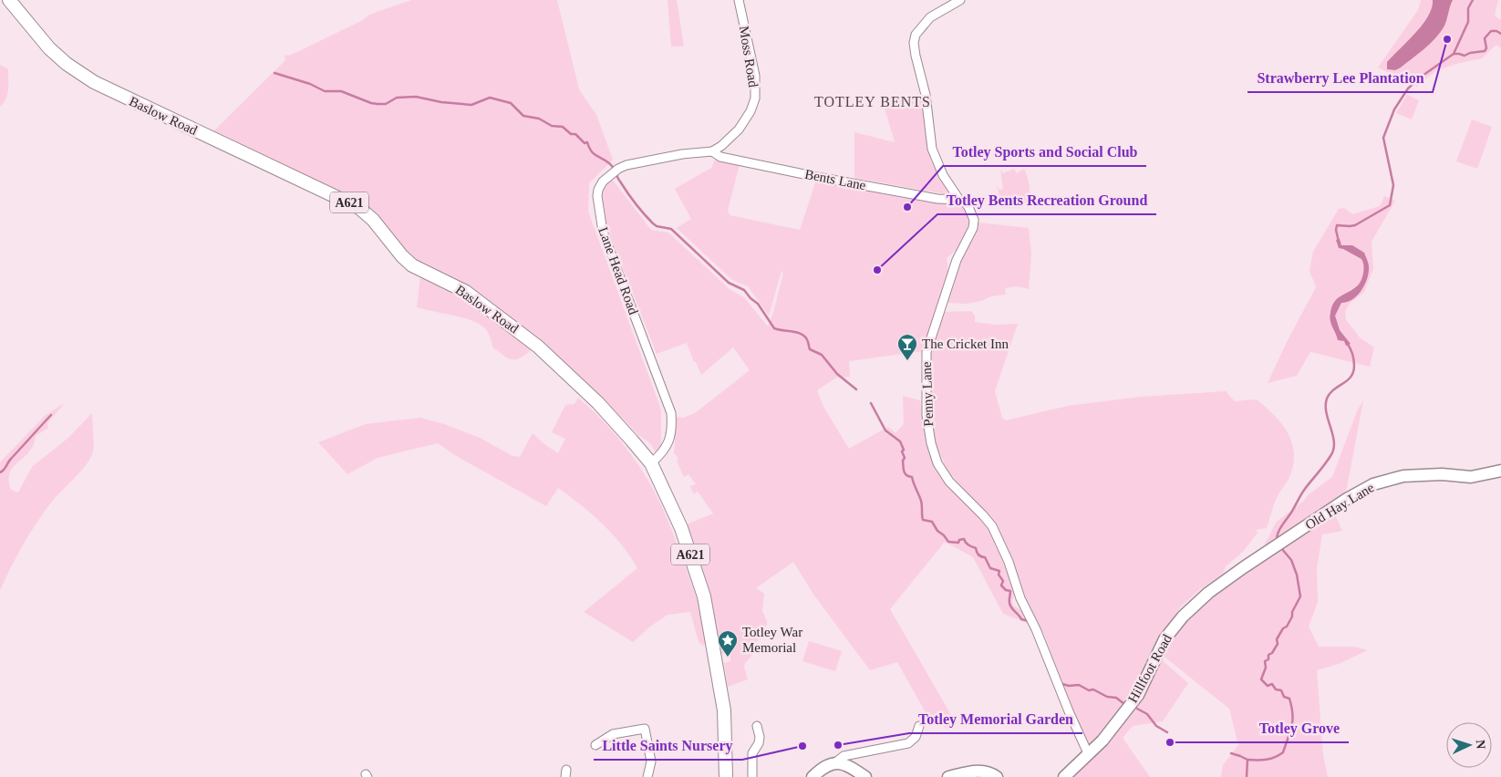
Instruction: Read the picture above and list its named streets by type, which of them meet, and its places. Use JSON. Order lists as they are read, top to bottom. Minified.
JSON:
{"streets":{"main road":["Baslow Road","A621"],"street":["Moss Road","Bents Lane","Lane Head Road","Penny Lane","Old Hay Lane","Hillfoot Road"]},"crossings":[["Moss Road","Bents Lane"],["Moss Road","Lane Head Road"],["Baslow Road","Lane Head Road"],["Bents Lane","Lane Head Road"],["Bents Lane","Penny Lane"],["Penny Lane","Hillfoot Road"],["Old Hay Lane","Hillfoot Road"]],"districts":["TOTLEY BENTS"],"places":{"other":["Strawberry Lee Plantation","Totley Sports and Social Club","Totley Bents Recreation Ground","Totley Grove","Totley Memorial Garden","Little Saints Nursery"],"bar":["The Cricket Inn"],"place":["Totley War Memorial"]},"north":"right"}
